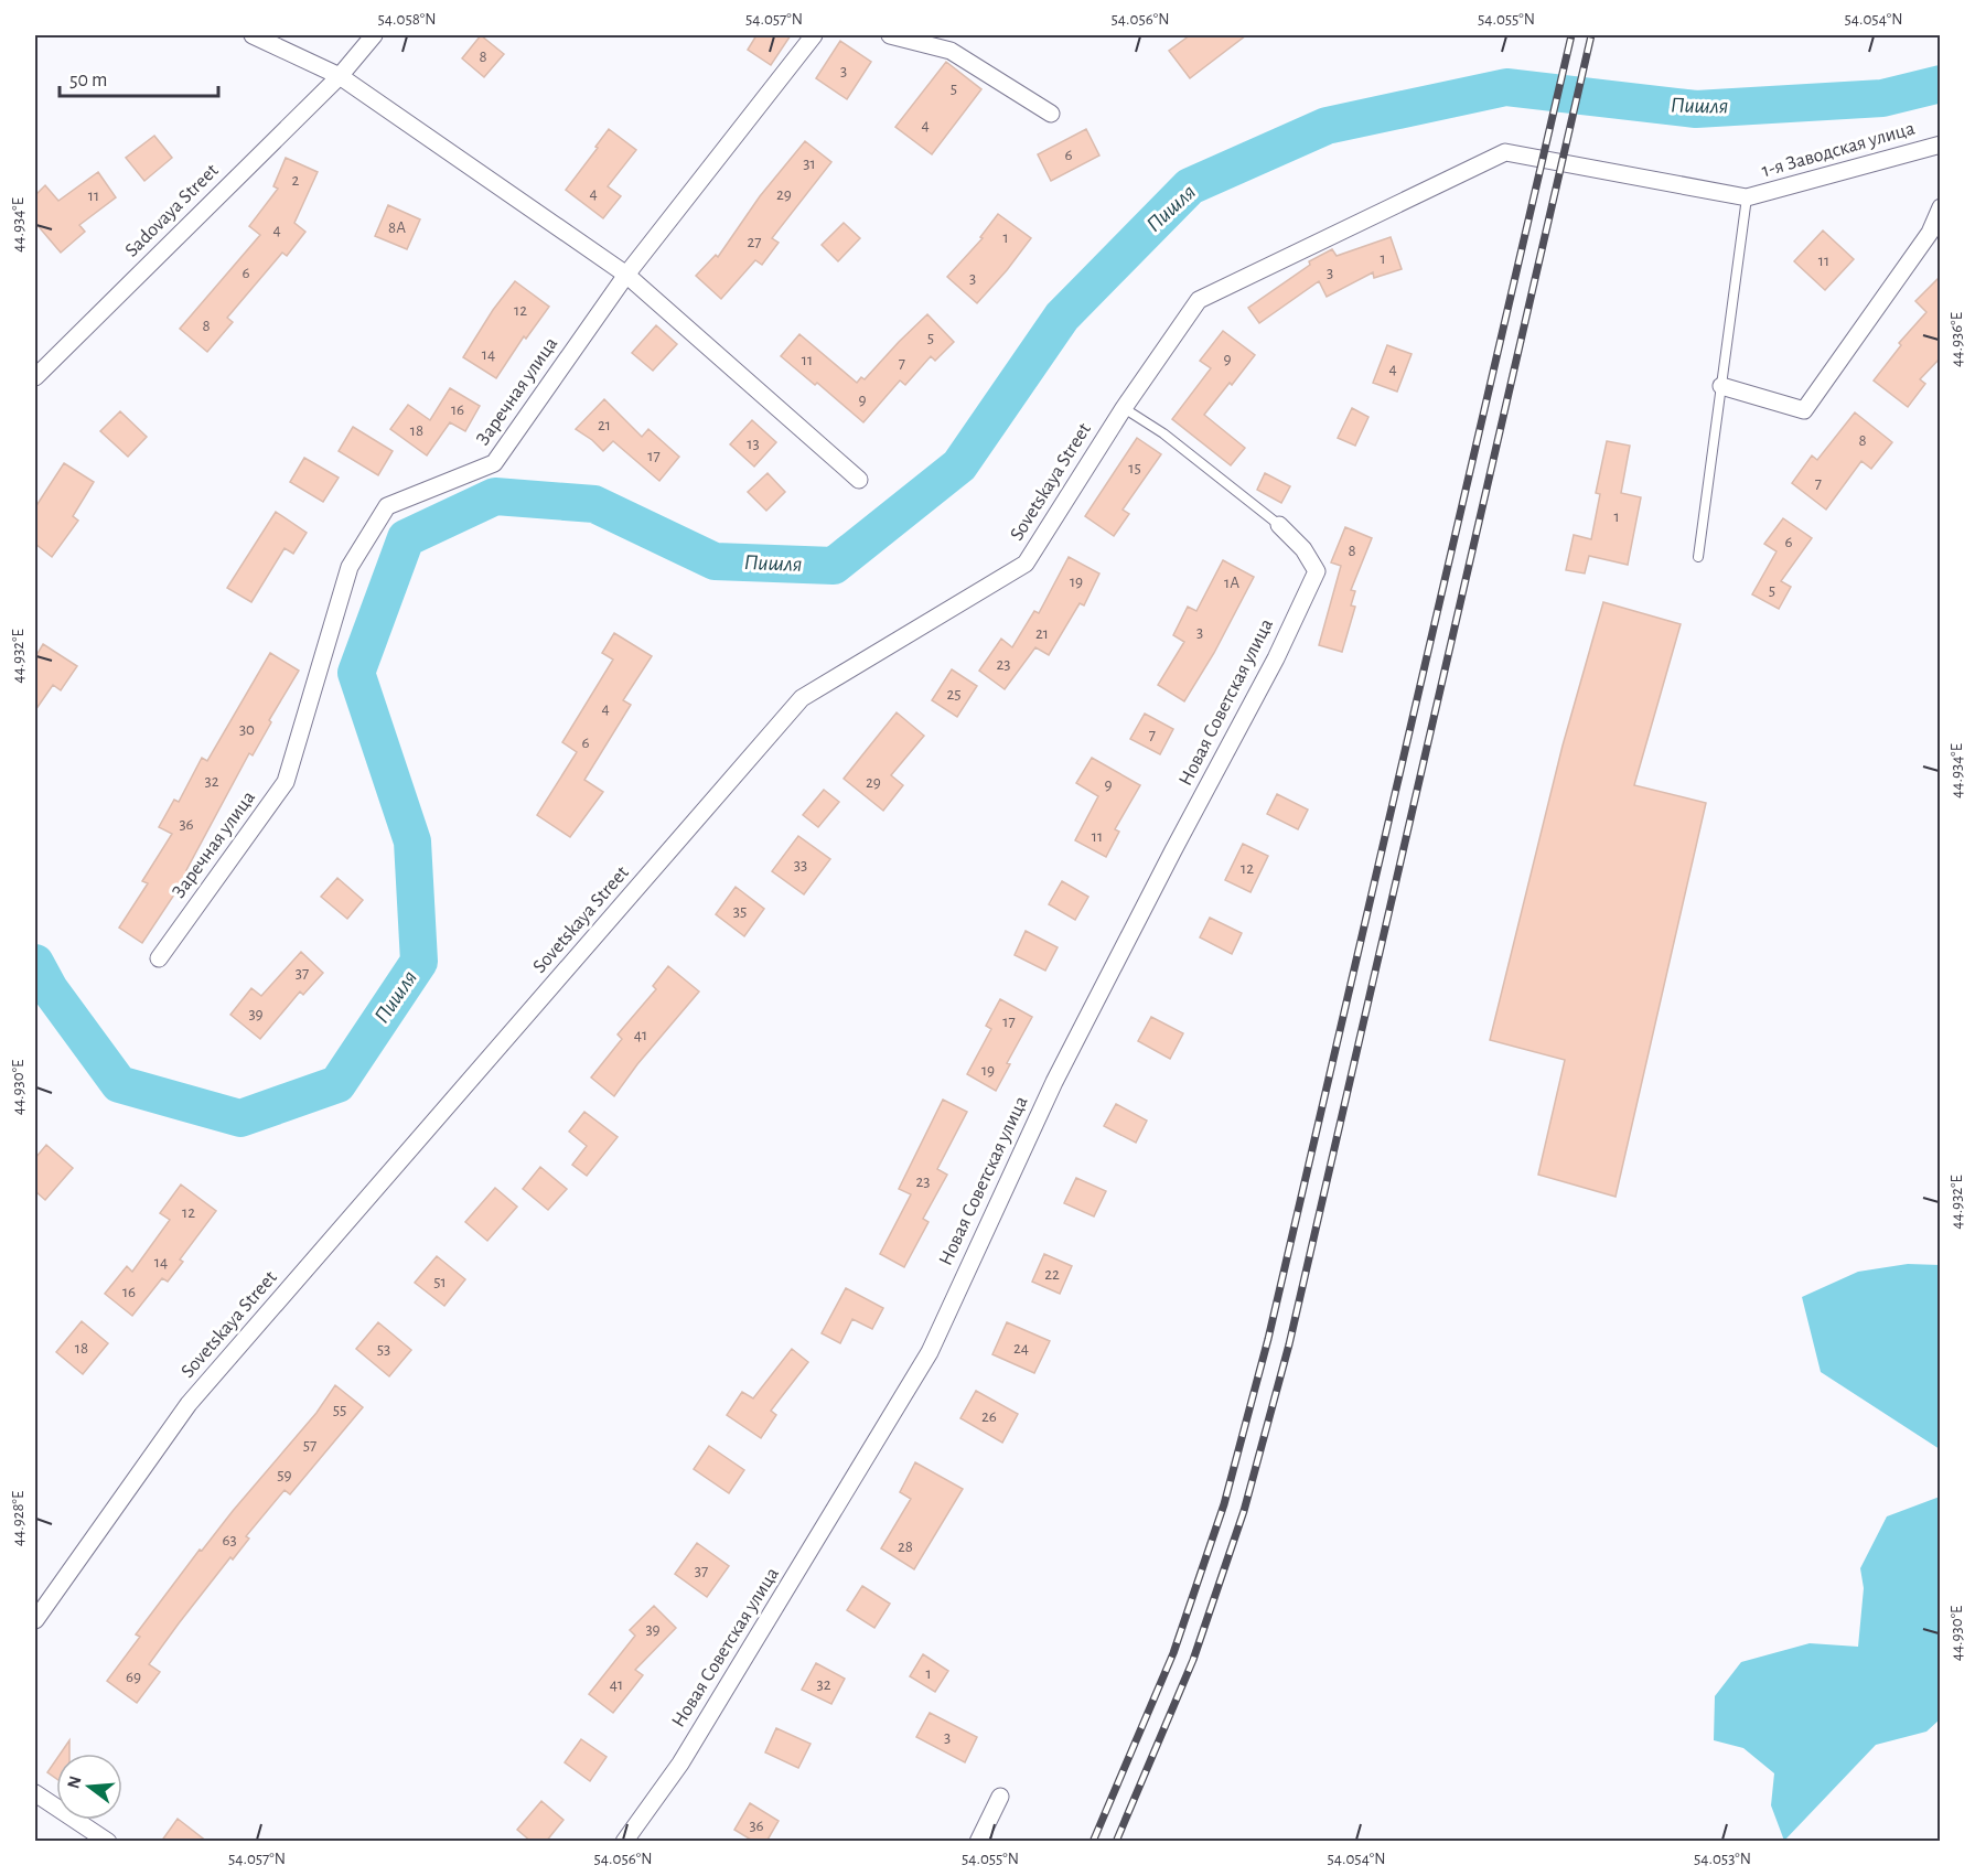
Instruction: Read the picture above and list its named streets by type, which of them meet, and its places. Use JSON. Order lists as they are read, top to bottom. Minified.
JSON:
{"streets":{"street":["1-я Заводская улица","Sadovaya Street","Заречная улица","Sovetskaya Street","Новая Советская улица"]},"crossings":[["1-я Заводская улица","Sovetskaya Street"]],"water":["Пишля"],"house_numbers":["8","3","5","4","6","31","2","4","29","11","8А","4","1","27","1","11","6","3","3","12","8","5","14","9","11","7","4","9","16","21","18","8","13","17","15","7","1","6","8","19","1А","5","3","21","23","25","4","30","7","6","32","29","9","36","11","33","12","35","37","39","17","41","19","23","12","14","22","51","16","18","24","53","55","26","57","59","63","28","37","39","1","69","41","32","3","36"],"scale_bar":"50 m","north":"left","coordinates":["54.058°N","54.057°N","54.056°N","54.055°N","54.054°N","44.934°E","44.936°E","44.932°E","44.930°E","44.928°E","54.053°N"]}
